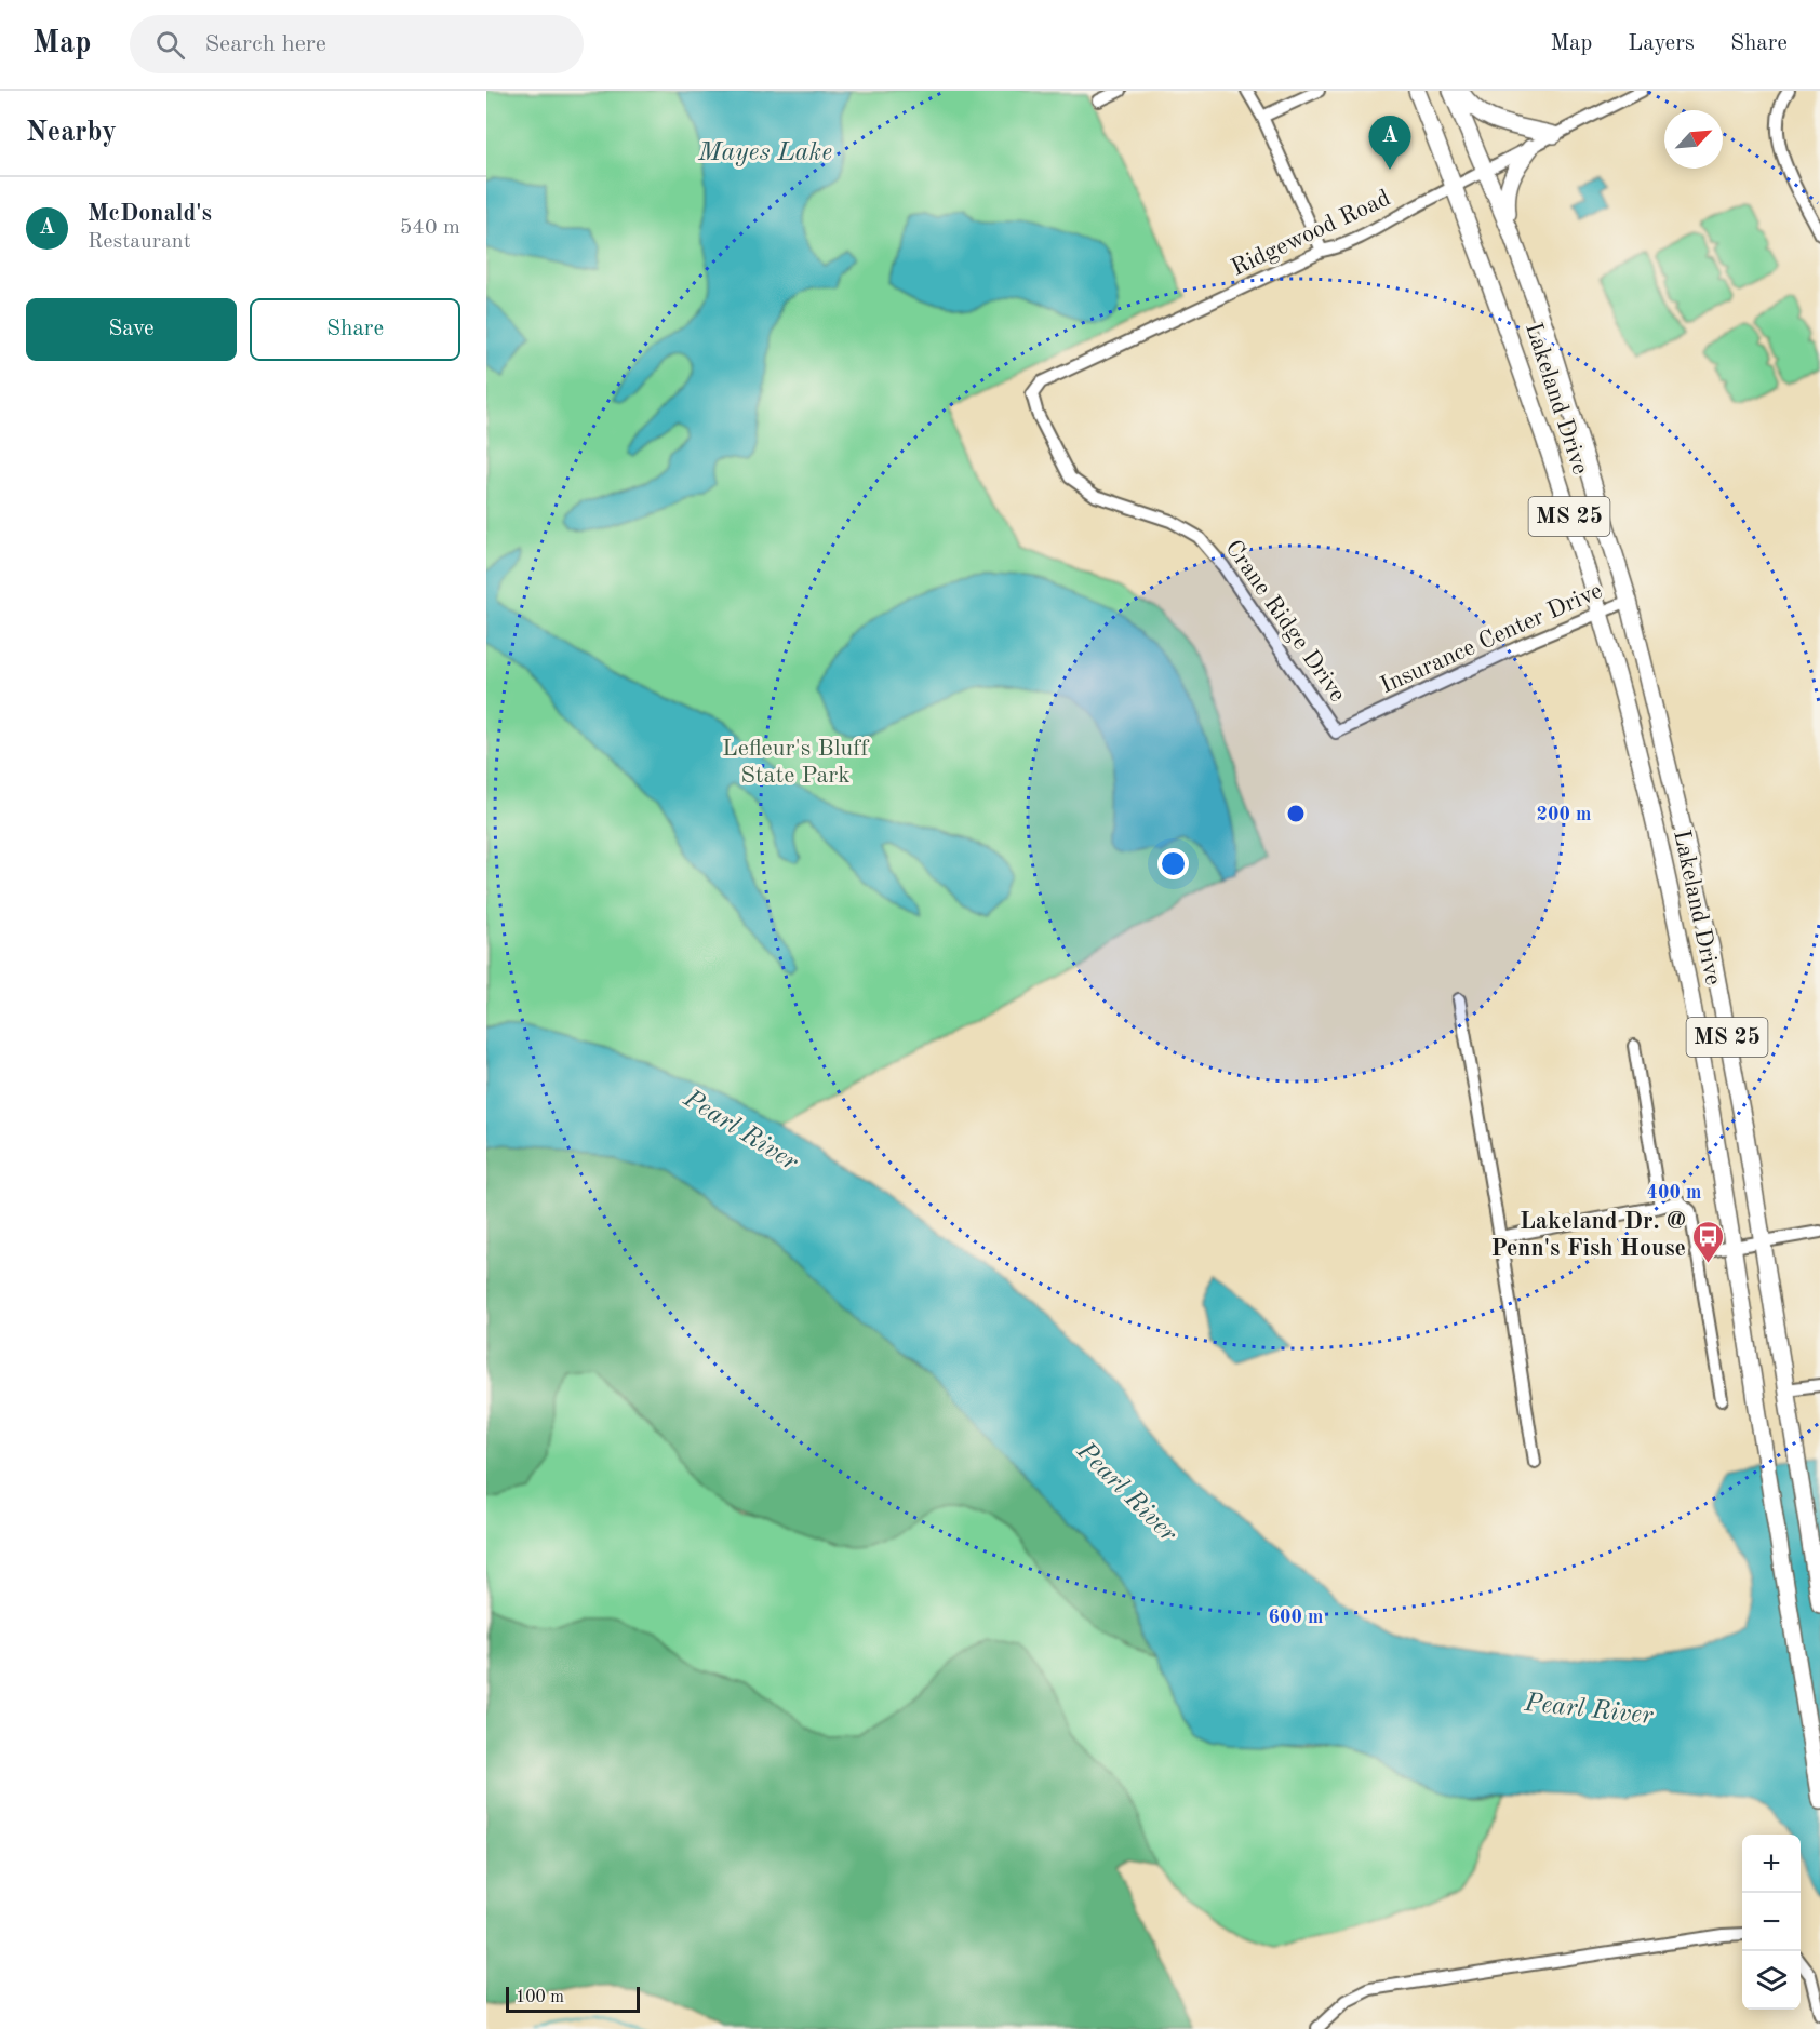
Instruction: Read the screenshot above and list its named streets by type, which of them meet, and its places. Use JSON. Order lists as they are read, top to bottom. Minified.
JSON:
{"streets":{"highway":["Lakeland Drive","MS 25"],"street":["Ridgewood Road","Crane Ridge Drive","Insurance Center Drive"]},"crossings":[["Ridgewood Road","Lakeland Drive"],["Ridgewood Road","Crane Ridge Drive"],["Lakeland Drive","Insurance Center Drive"],["Crane Ridge Drive","Insurance Center Drive"]],"water":["Mayes Lake","Pearl River"],"parks":["Lefleur's Bluff State Park"],"places":{"bus stop":["Lakeland Dr. @ Penn's Fish House"]},"scale_bar":"100 m","north":"top right","page":{"header":"Map","search":"Search here","nav":["Map","Layers","Share"],"heading":"Nearby","pins":"A","list":[{"mark":"A","name":"McDonald's","note":"Restaurant","value":"540 m"}],"buttons":["Save","Share"],"map_buttons":["+","−"],"scale":"100 m"},"rings":["200 m","400 m","600 m"]}
